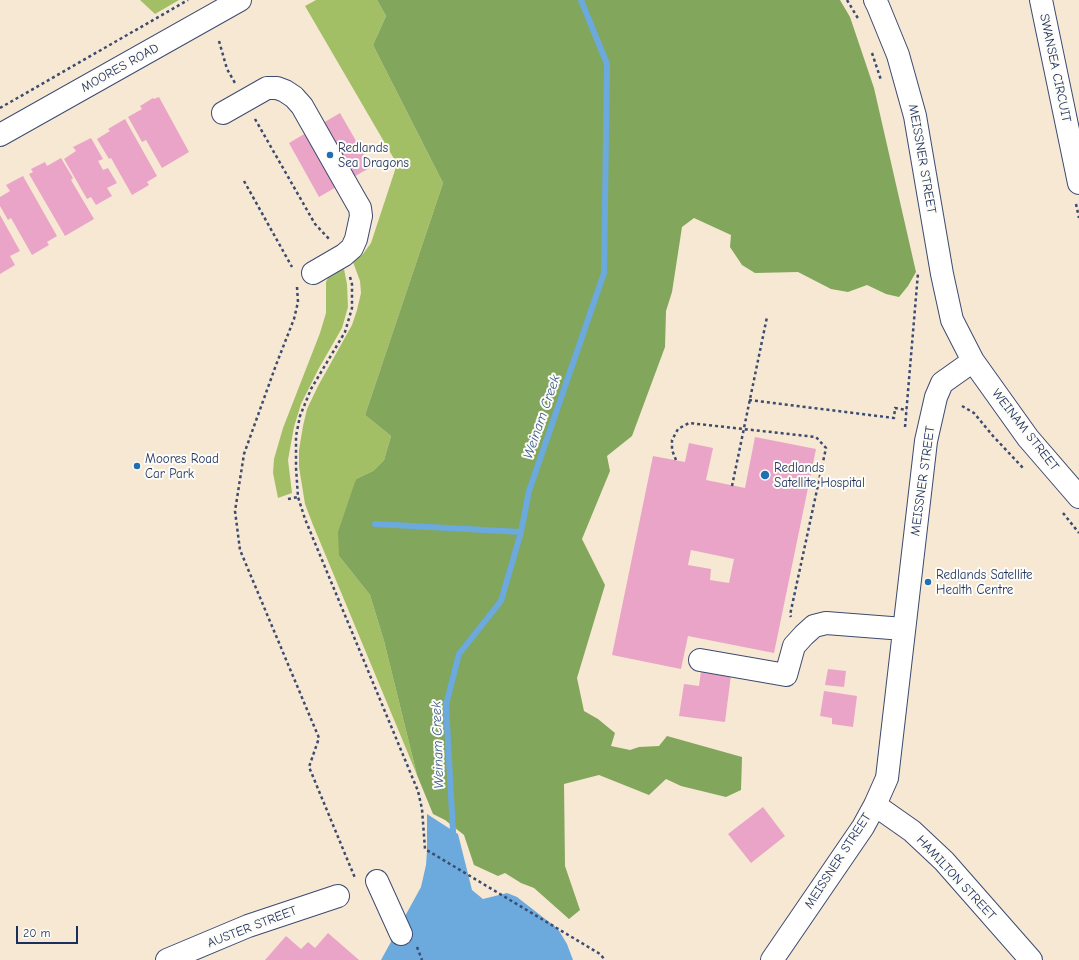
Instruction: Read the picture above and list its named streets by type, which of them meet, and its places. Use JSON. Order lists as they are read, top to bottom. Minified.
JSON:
{"streets":{"street":["MOORES ROAD","SWANSEA CIRCUIT","MEISSNER STREET","WEINAM STREET","HAMILTON STREET","AUSTER STREET"]},"crossings":[["MEISSNER STREET","WEINAM STREET"],["MEISSNER STREET","HAMILTON STREET"]],"water":["Weinam Creek"],"places":["Redlands Sea Dragons","Moores Road Car Park","Redlands Satellite Hospital","Redlands Satellite Health Centre"],"scale_bar":"20 m"}
